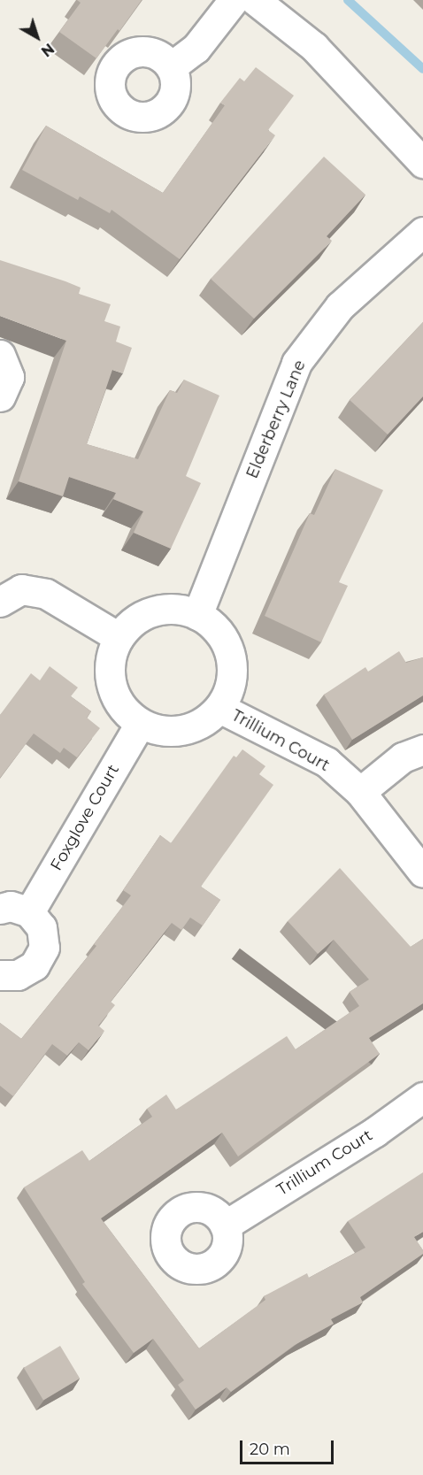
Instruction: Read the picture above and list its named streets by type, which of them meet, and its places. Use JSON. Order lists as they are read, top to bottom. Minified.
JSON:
{"streets":{"street":["Elderberry Lane","Trillium Court","Foxglove Court"]},"crossings":[["Elderberry Lane","Trillium Court"],["Elderberry Lane","Foxglove Court"],["Trillium Court","Foxglove Court"]],"scale_bar":"20 m","north":"bottom right"}
